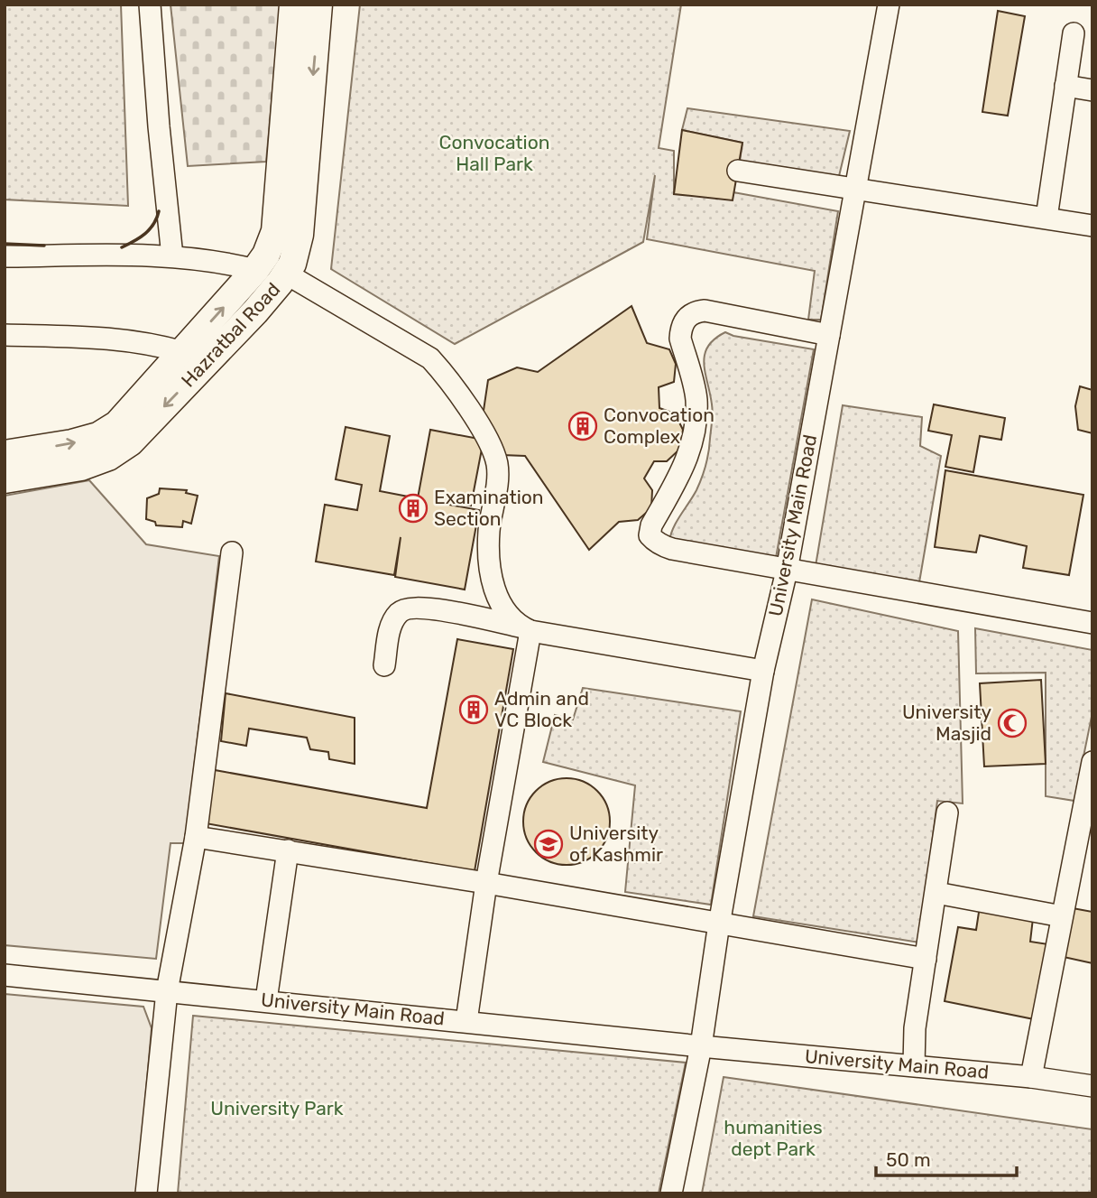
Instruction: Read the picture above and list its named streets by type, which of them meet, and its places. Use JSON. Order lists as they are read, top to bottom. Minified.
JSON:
{"streets":{"main road":["Hazratbal Road"],"street":["University Main Road"]},"parks":["Convocation Hall Park","University Park","humanities dept Park"],"places":{"building":["Convocation Complex","Examination Section","Admin and VC Block"],"mosque":["University Masjid"],"school or university":["University of Kashmir"]},"scale_bar":"50 m"}
